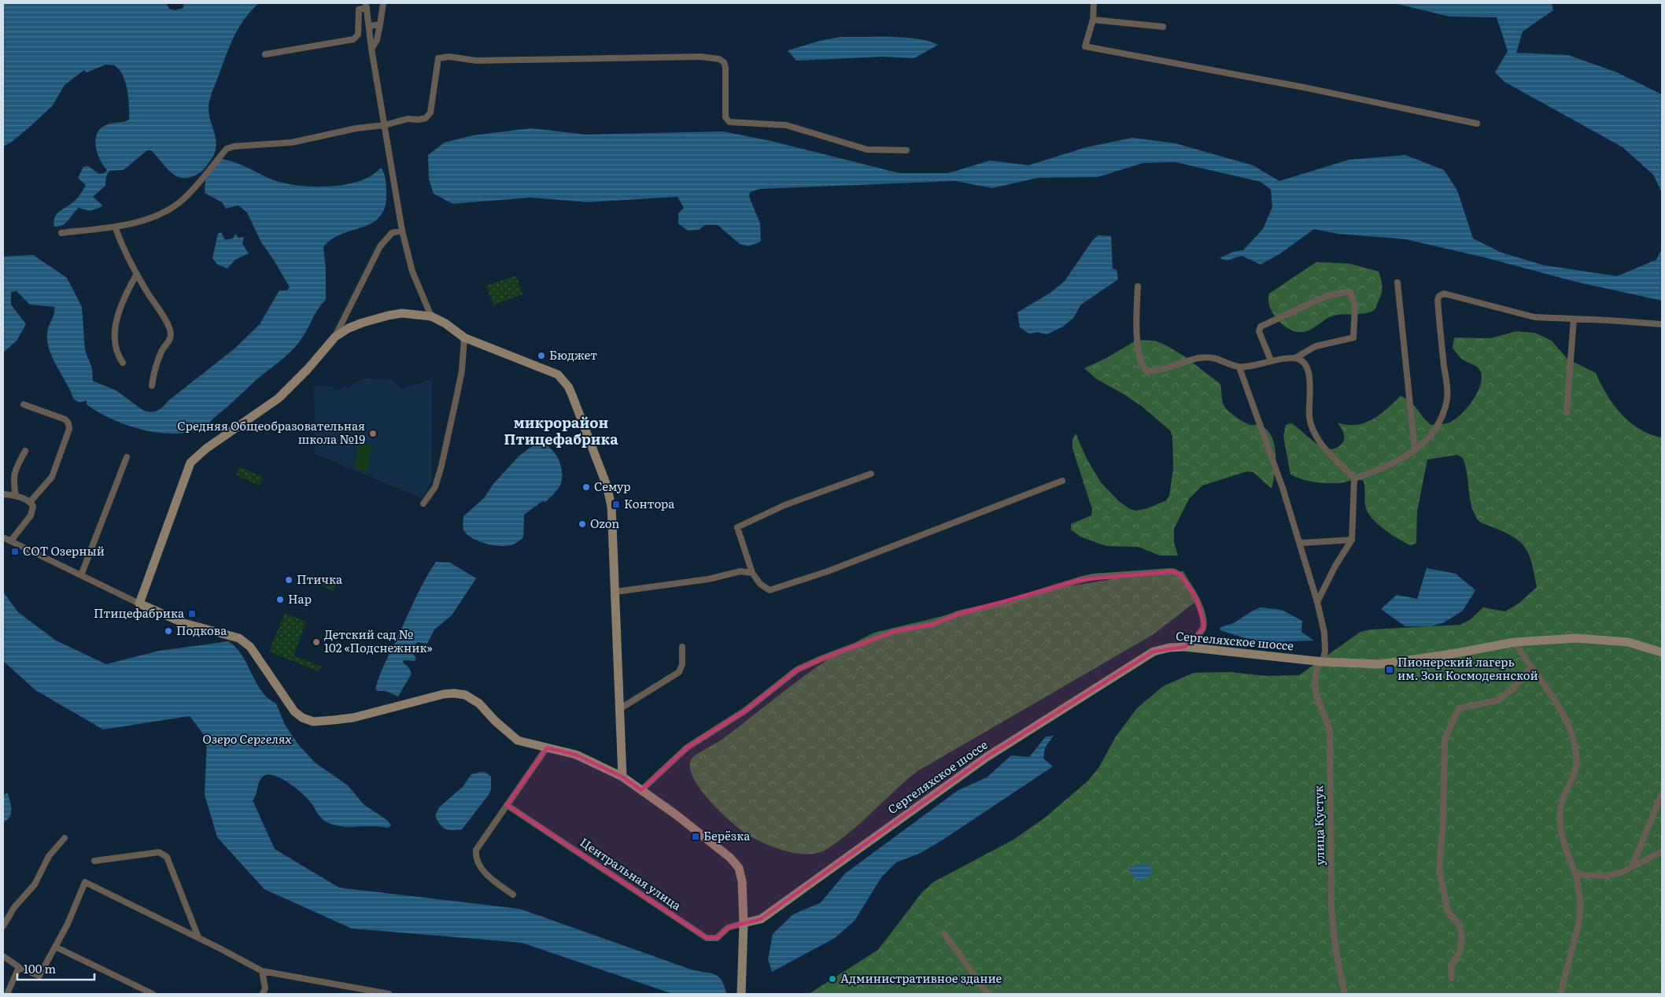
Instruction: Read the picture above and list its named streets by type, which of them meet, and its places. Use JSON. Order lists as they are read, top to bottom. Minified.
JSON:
{"streets":{"street":["Сергеляхское шоссе","улица Кустук","Центральная улица"]},"crossings":[["Сергеляхское шоссе","улица Кустук"],["Сергеляхское шоссе","Центральная улица"]],"districts":["микрорайон Птицефабрика"],"water":["Озеро Сергелях"],"places":{"other":["Бюджет","Средняя Общеобразовательная школа №19","Семур","Ozon","Птичка","Нар","Подкова","Детский сад № 102 «Подснежник»","Административное здание"],"transit":["Контора","СОТ Озерный","Птицефабрика","Пионерский лагерь им. Зои Космодеянской","Берёзка"]},"scale_bar":"100 m"}
